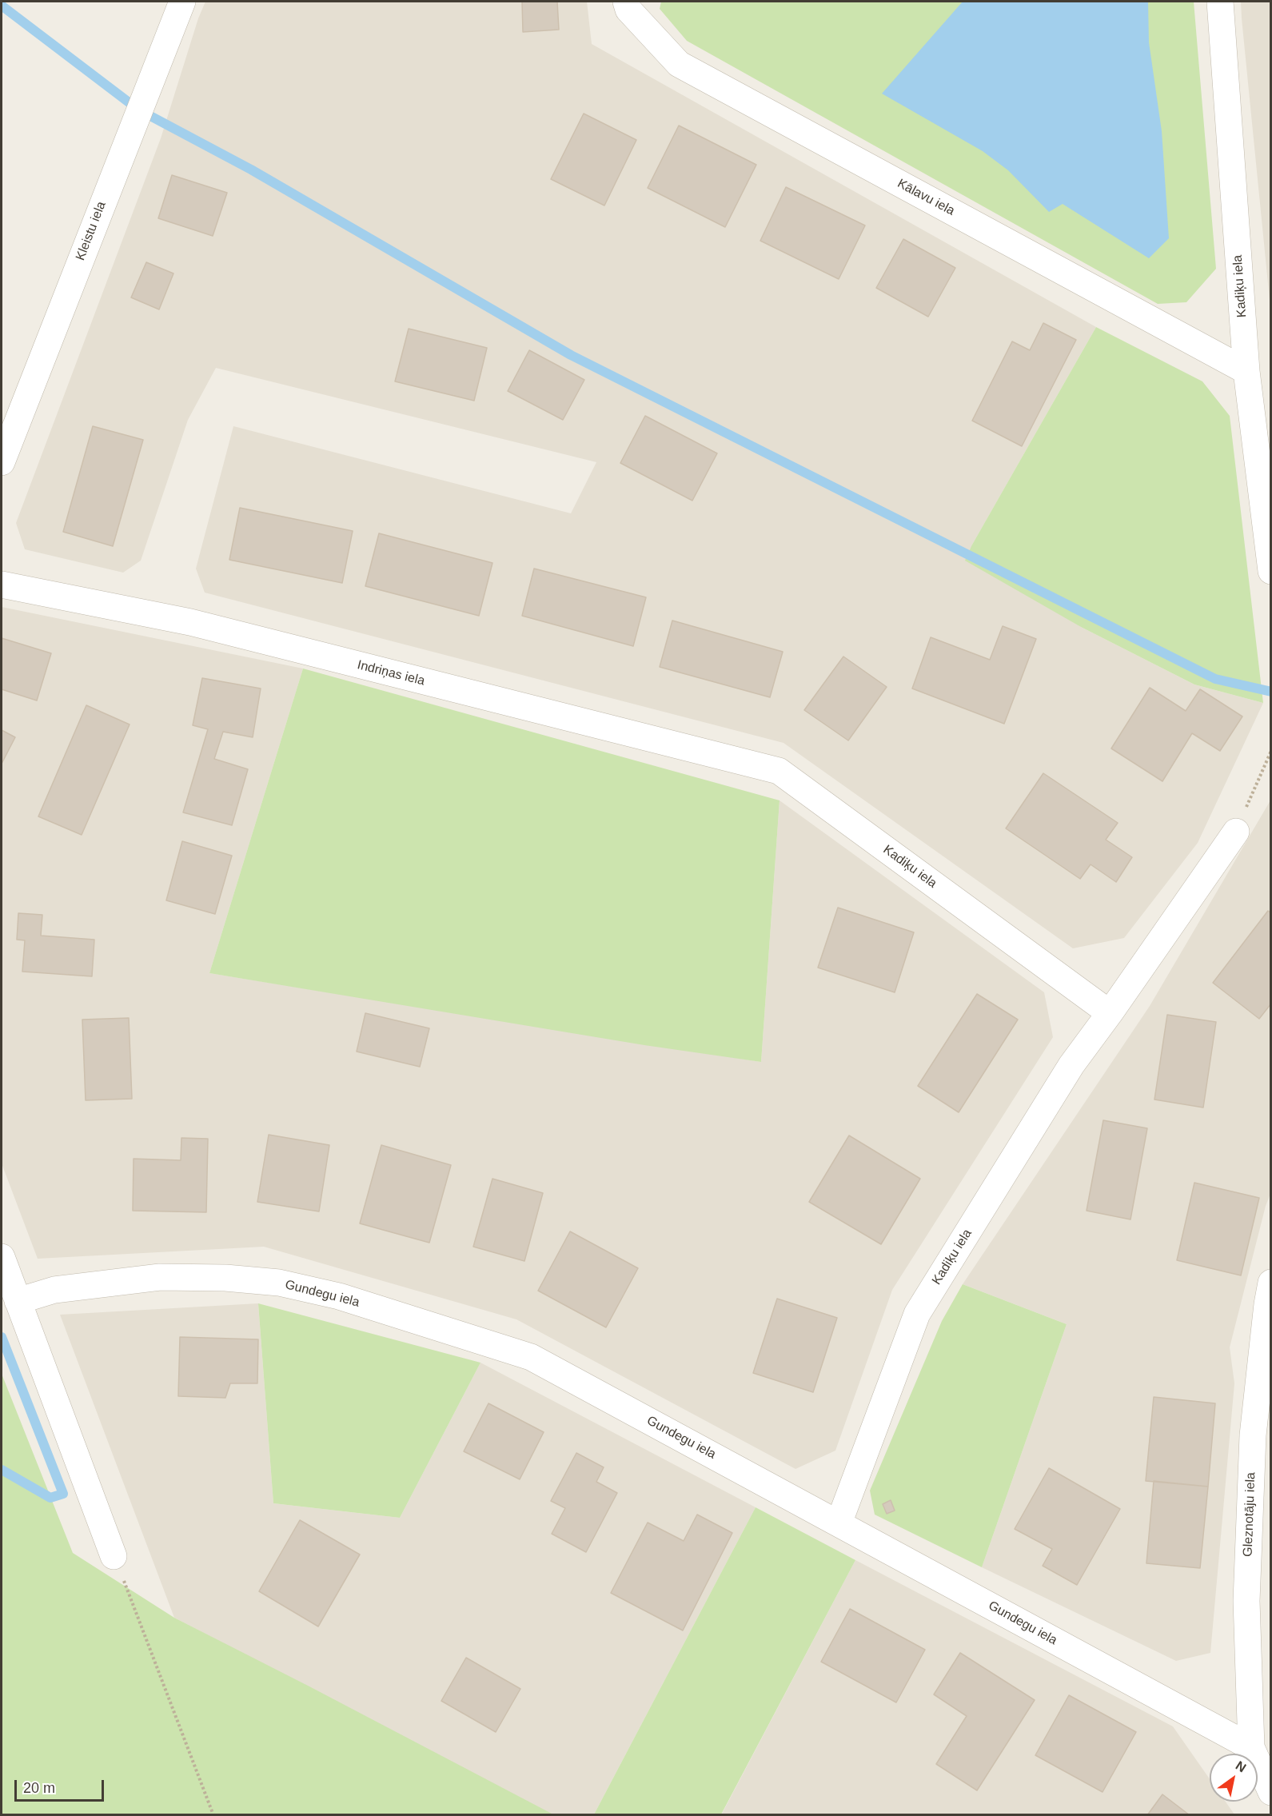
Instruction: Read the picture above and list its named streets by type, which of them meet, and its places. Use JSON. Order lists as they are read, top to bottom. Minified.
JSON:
{"streets":{"street":["Kālavu iela","Kleistu iela","Kadiķu iela","Indriņas iela","Gundegu iela","Gleznotāju iela"]},"crossings":[["Kālavu iela","Kadiķu iela"],["Kadiķu iela","Indriņas iela"],["Kadiķu iela","Gundegu iela"],["Gundegu iela","Gleznotāju iela"]],"scale_bar":"20 m","north":"top right"}
